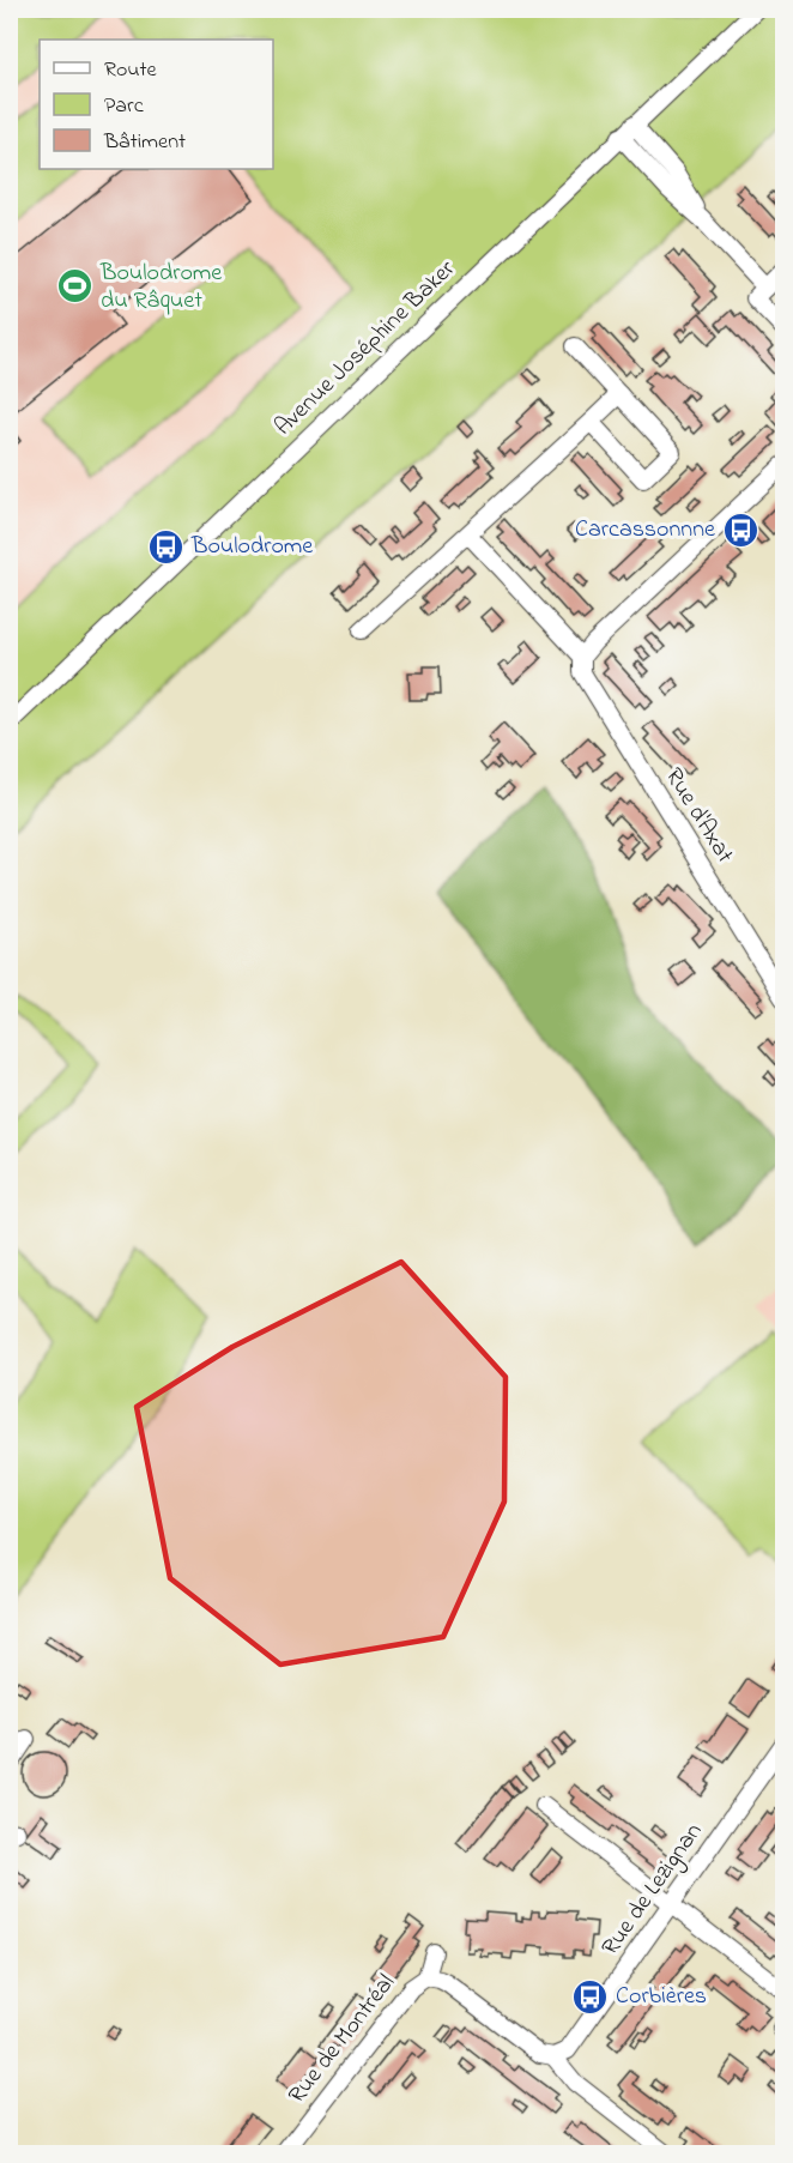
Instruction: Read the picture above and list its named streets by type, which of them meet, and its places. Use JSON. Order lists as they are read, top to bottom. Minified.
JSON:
{"streets":{"street":["Avenue Joséphine Baker","Rue d'Axat","Rue de Lezignan","Rue de Montréal"]},"places":{"sports":["Boulodrome du Râquet"],"bus stop":["Carcassonnne","Boulodrome","Corbières"]},"legend":["Route","Parc","Bâtiment"]}
